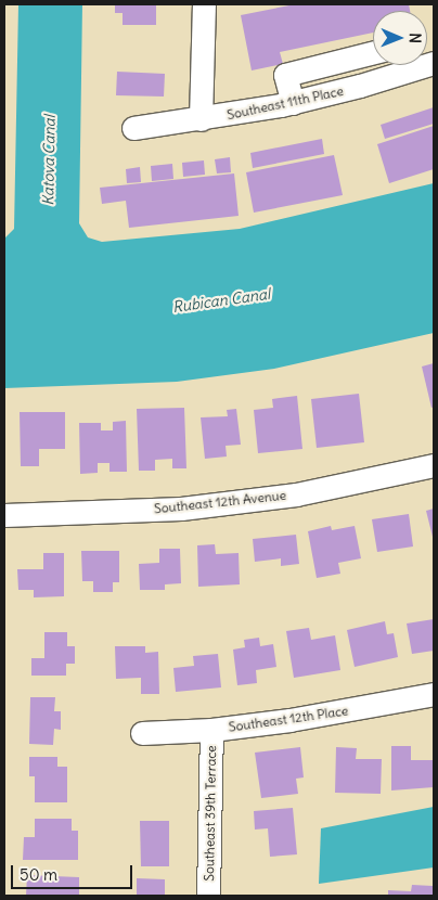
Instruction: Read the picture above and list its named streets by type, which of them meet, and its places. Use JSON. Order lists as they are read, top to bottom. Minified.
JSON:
{"streets":{"street":["Southeast 11th Place","Southeast 12th Avenue","Southeast 12th Place","Southeast 39th Terrace"]},"crossings":[["Southeast 12th Place","Southeast 39th Terrace"]],"water":["Katova Canal","Rubican Canal"],"scale_bar":"50 m","north":"right"}
